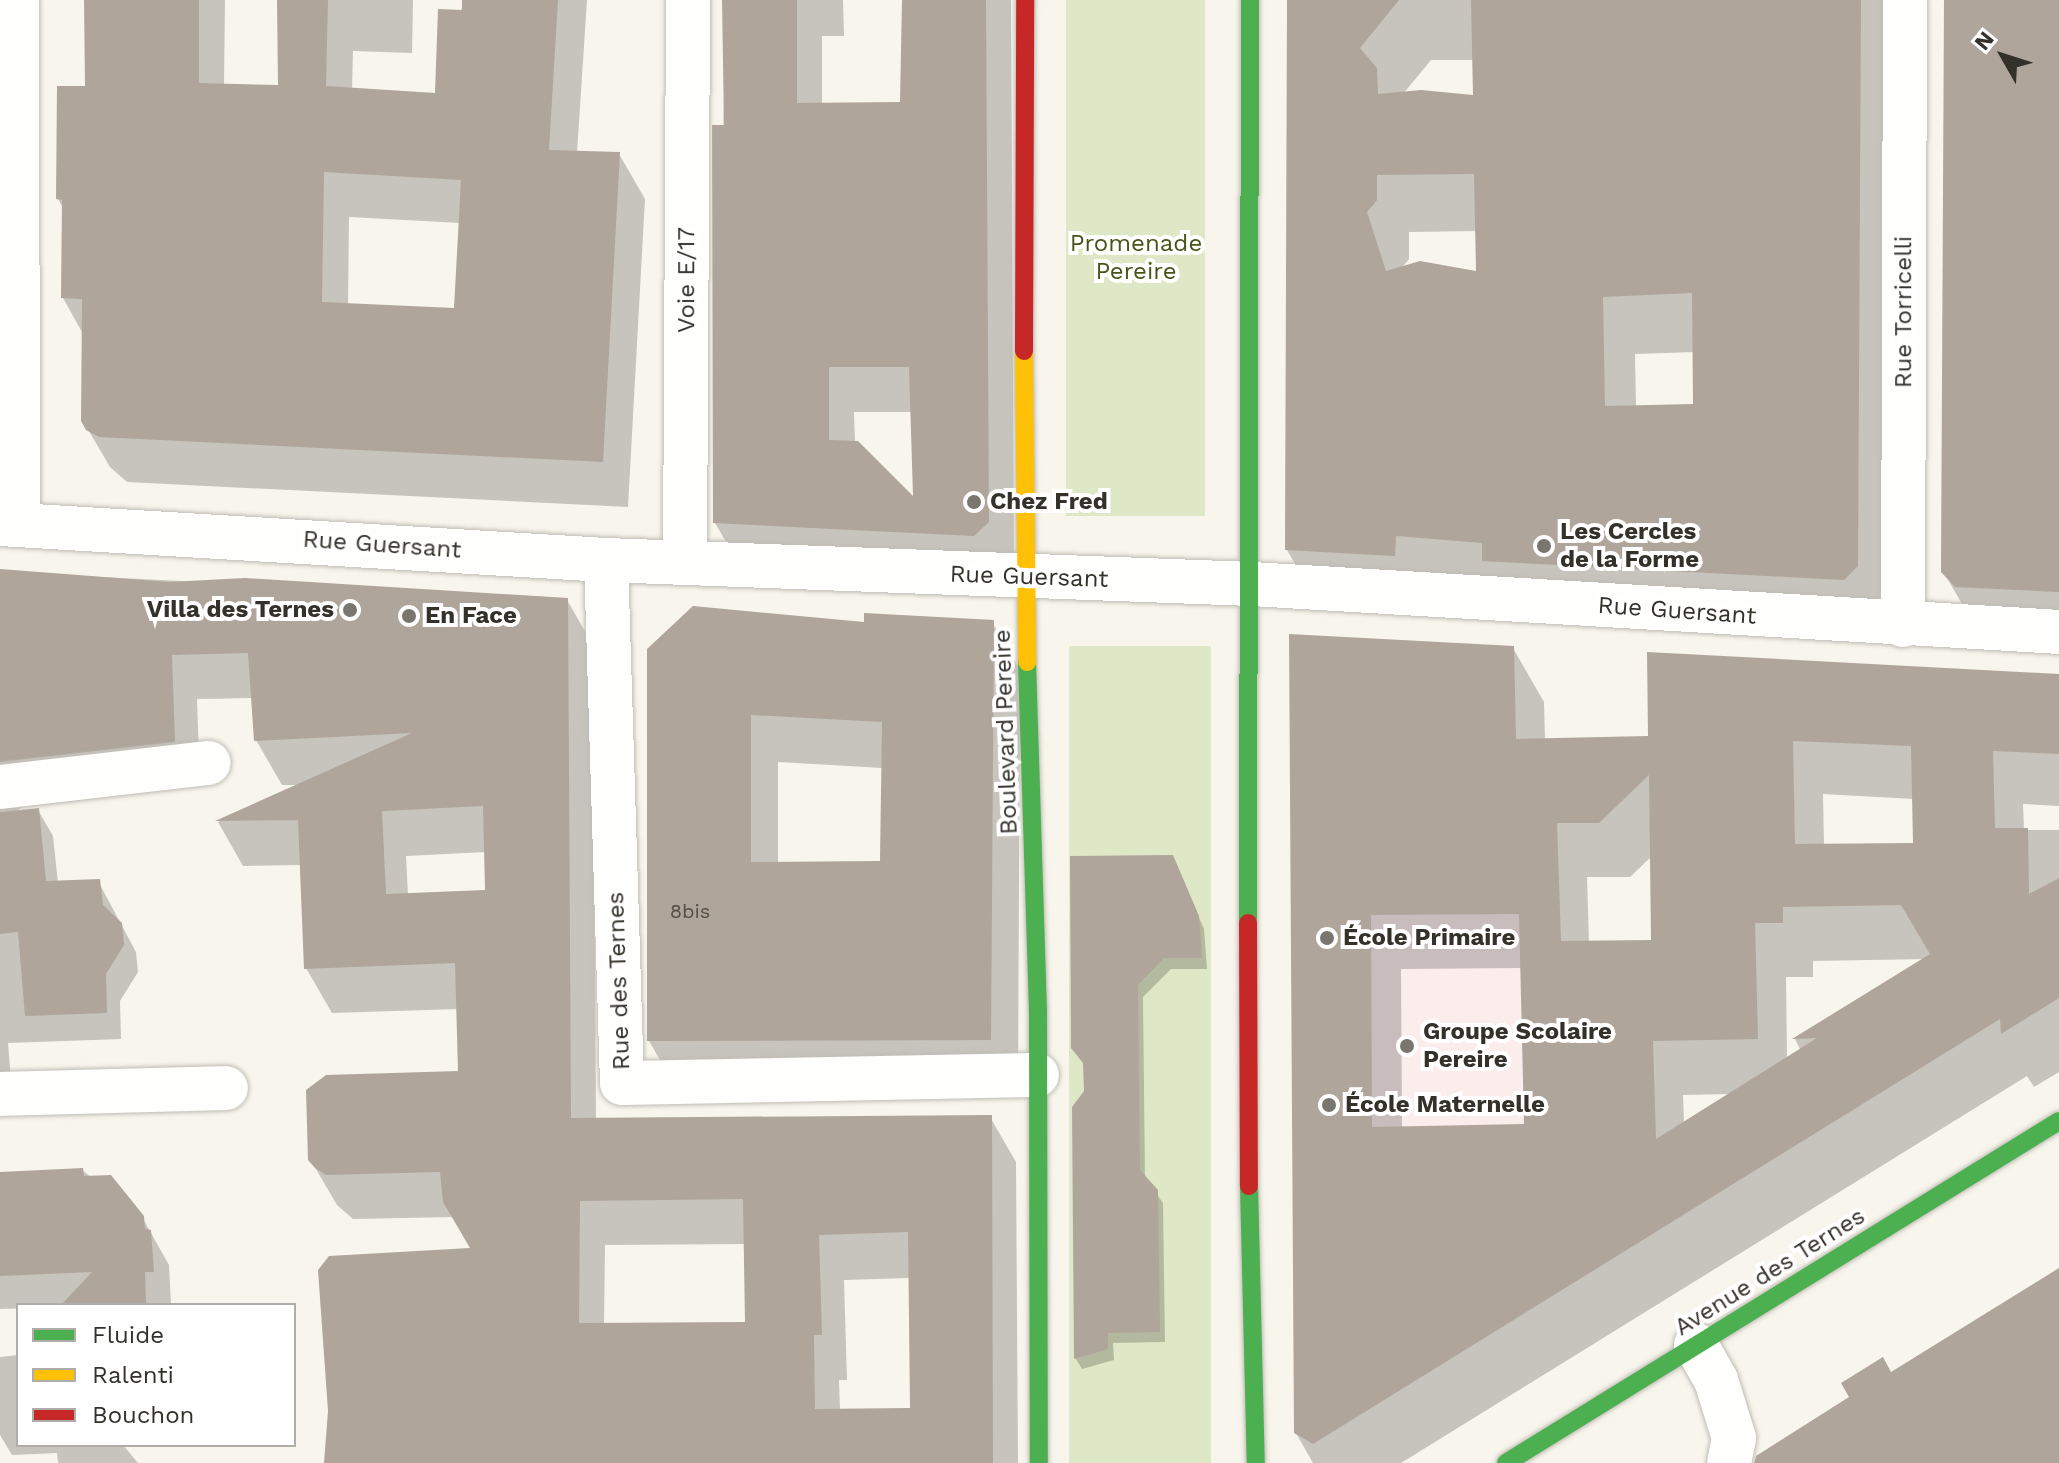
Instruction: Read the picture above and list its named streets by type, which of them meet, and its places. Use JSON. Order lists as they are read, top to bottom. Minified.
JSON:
{"streets":{"main road":["Boulevard Pereire","Avenue des Ternes"],"street":["Voie E/17","Rue Torricelli","Rue Guersant","Rue des Ternes"]},"crossings":[["Voie E/17","Rue Guersant"],["Rue Torricelli","Rue Guersant"],["Rue Guersant","Boulevard Pereire"],["Rue Guersant","Rue des Ternes"],["Boulevard Pereire","Rue des Ternes"]],"parks":["Promenade Pereire"],"places":["Chez Fred","Les Cercles de la Forme","Villa des Ternes","En Face","École Primaire","Groupe Scolaire Pereire","École Maternelle"],"house_numbers":["8bis"],"legend":["Fluide","Ralenti","Bouchon"],"north":"top left"}
